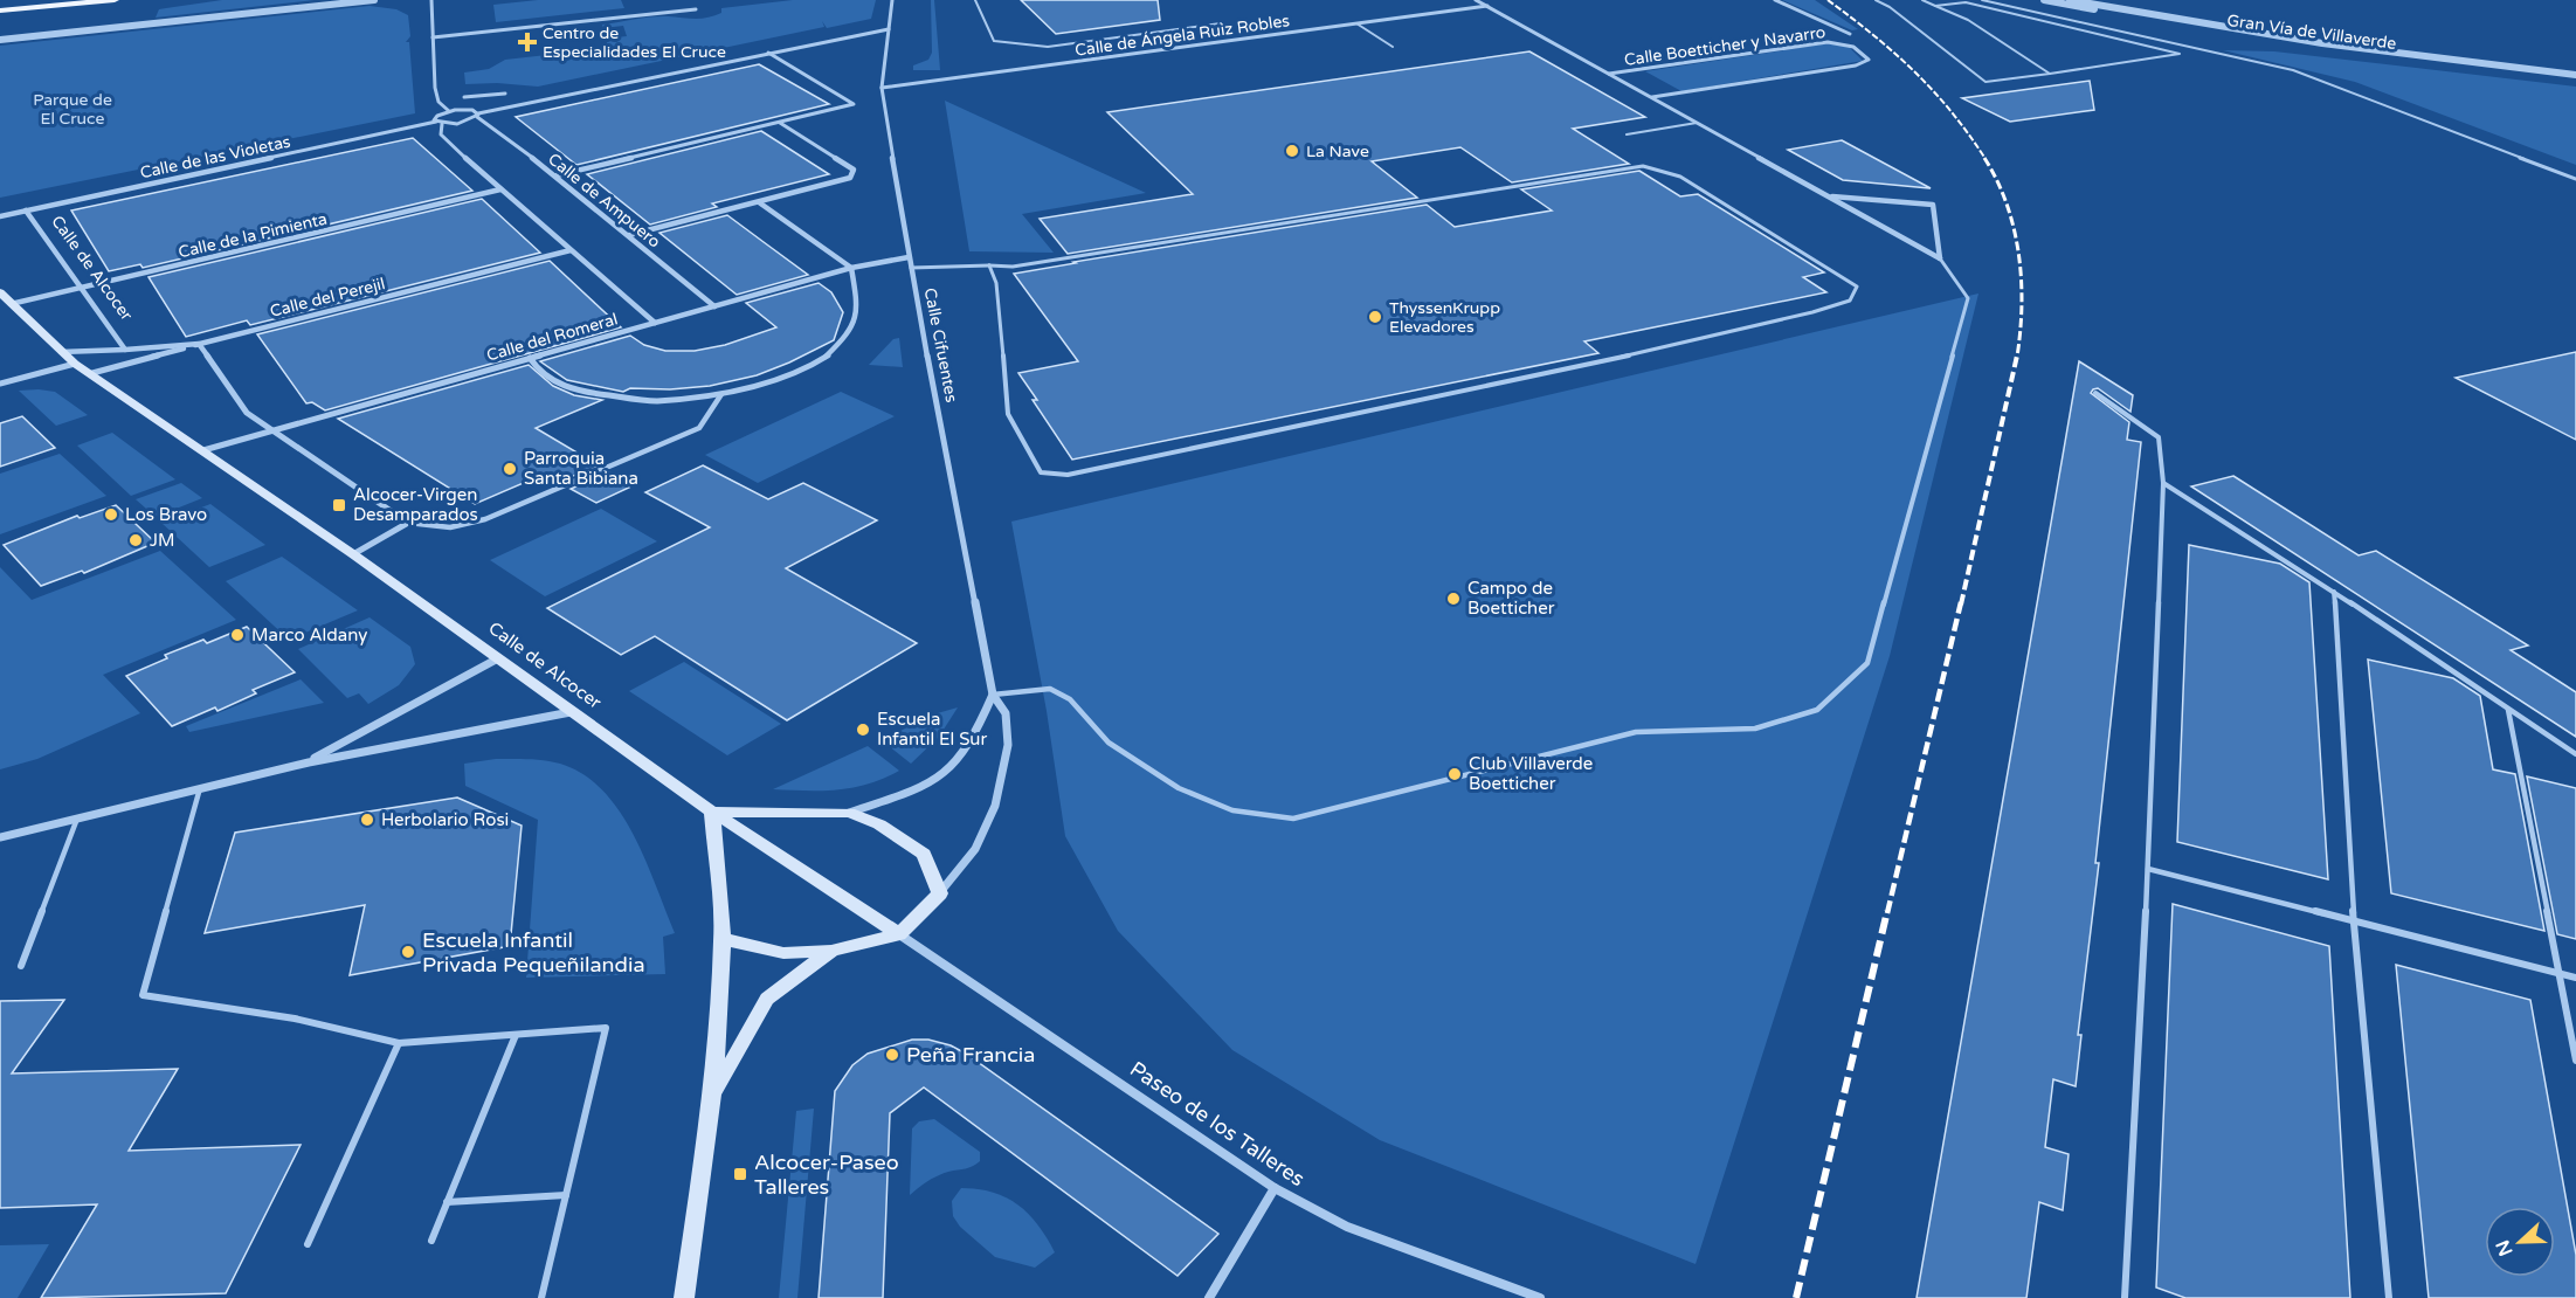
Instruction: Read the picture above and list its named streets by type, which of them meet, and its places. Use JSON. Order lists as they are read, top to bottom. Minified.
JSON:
{"streets":{"main road":["Calle de Alcocer"],"street":["Gran Vía de Villaverde","Calle de Ángela Ruiz Robles","Calle Boetticher y Navarro","Calle de las Violetas","Calle de Ampuero","Calle de la Pimienta","Calle del Perejil","Calle del Romeral","Calle Cifuentes","Paseo de los Talleres"]},"crossings":[["Calle de Ángela Ruiz Robles","Calle Cifuentes"],["Calle de las Violetas","Calle de Ampuero"],["Calle de las Violetas","Calle de Alcocer"],["Calle de Ampuero","Calle del Romeral"],["Calle de la Pimienta","Calle de Alcocer"],["Calle de Alcocer","Calle del Perejil"],["Calle de Alcocer","Calle del Romeral"],["Calle de Alcocer","Paseo de los Talleres"],["Calle del Romeral","Calle Cifuentes"]],"parks":["Parque de El Cruce"],"places":{"health":["Centro de Especialidades El Cruce"],"other":["La Nave","ThyssenKrupp Elevadores","Parroquia Santa Bibiana","Los Bravo","JM","Campo de Boetticher","Marco Aldany","Escuela Infantil El Sur","Club Villaverde Boetticher","Herbolario Rosi","Escuela Infantil Privada Pequeñilandia","Peña Francia"],"transit":["Alcocer-Virgen Desamparados","Alcocer-Paseo Talleres"]},"north":"left"}
